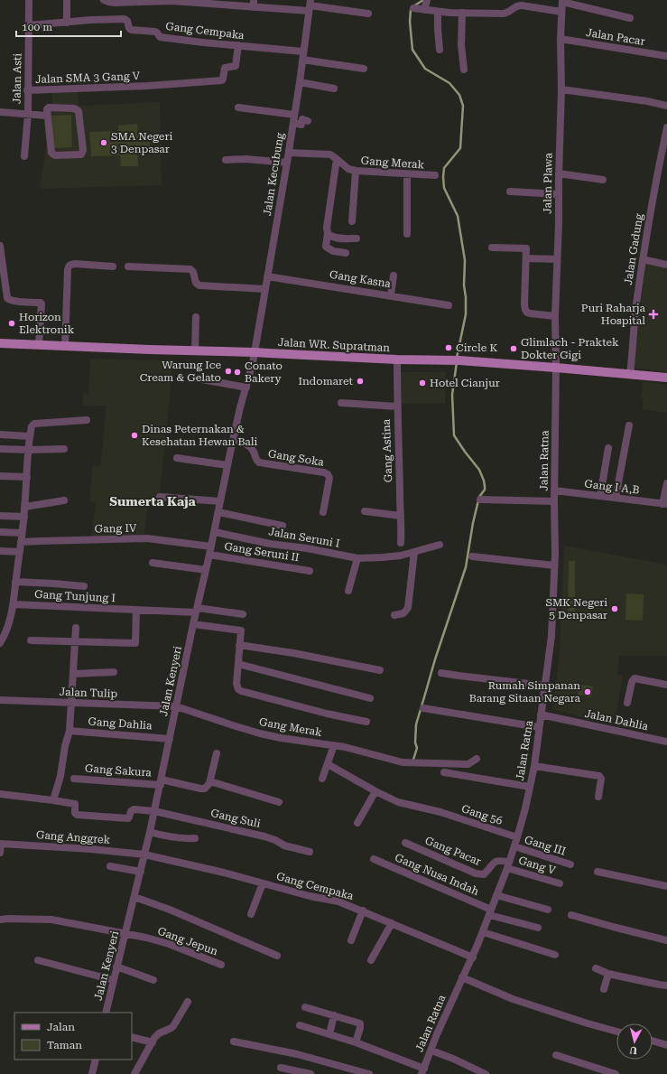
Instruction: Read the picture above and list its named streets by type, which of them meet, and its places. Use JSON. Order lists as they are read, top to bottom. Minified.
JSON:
{"streets":{"main road":["Jalan WR. Supratman"],"street":["Gang Cempaka","Jalan Pacar","Jalan SMA 3 Gang V","Jalan Asti","Gang Merak","Jalan Kecubung","Jalan Plawa","Jalan Gadung","Gang Kasna","Gang Astina","Gang Soka","Jalan Ratna","Gang I A,B","Gang IV","Jalan Seruni I","Gang Seruni II","Gang Tunjung I","Jalan Kenyeri","Jalan Tulip","Jalan Dahlia","Gang Dahlia","Gang Sakura","Gang 56","Gang Suli","Gang Anggrek","Gang III","Gang Pacar","Gang V","Gang Nusa Indah","Gang Jepun"]},"crossings":[["Gang Cempaka","Jalan SMA 3 Gang V"],["Gang Cempaka","Jalan Kecubung"],["Gang Cempaka","Jalan Ratna"],["Gang Cempaka","Jalan Kenyeri"],["Gang Cempaka","Gang Anggrek"],["Jalan Pacar","Jalan Plawa"],["Jalan SMA 3 Gang V","Jalan Asti"],["Gang Merak","Jalan Kecubung"],["Gang Merak","Jalan Kenyeri"],["Gang Merak","Jalan Tulip"],["Jalan Kecubung","Gang Kasna"],["Jalan Kecubung","Jalan WR. Supratman"],["Jalan Kecubung","Jalan Kenyeri"],["Jalan Plawa","Jalan WR. Supratman"],["Jalan Plawa","Jalan Ratna"],["Jalan Gadung","Jalan WR. Supratman"],["Jalan WR. Supratman","Gang Astina"],["Jalan WR. Supratman","Jalan Ratna"],["Jalan WR. Supratman","Jalan Kenyeri"],["Gang Soka","Jalan Kenyeri"],["Jalan Ratna","Gang I A,B"],["Jalan Ratna","Jalan Dahlia"],["Jalan Ratna","Gang 56"],["Jalan Ratna","Gang III"],["Jalan Ratna","Gang Pacar"],["Jalan Ratna","Gang V"],["Jalan Ratna","Gang Nusa Indah"],["Gang IV","Jalan Kenyeri"],["Jalan Seruni I","Jalan Kenyeri"],["Gang Seruni II","Jalan Kenyeri"],["Gang Tunjung I","Jalan Kenyeri"],["Jalan Kenyeri","Jalan Tulip"],["Jalan Kenyeri","Gang Dahlia"],["Jalan Kenyeri","Gang Sakura"],["Jalan Kenyeri","Gang Suli"],["Jalan Kenyeri","Gang Anggrek"],["Jalan Kenyeri","Gang Jepun"],["Gang Pacar","Gang V"]],"districts":["Sumerta Kaja"],"places":{"other":["SMA Negeri 3 Denpasar","Horizon Elektronik","Circle K","Glimlach - Praktek Dokter Gigi","Warung Ice Cream & Gelato","Conato Bakery","Indomaret","Hotel Cianjur","Dinas Peternakan & Kesehatan Hewan Bali","SMK Negeri 5 Denpasar","Rumah Simpanan Barang Sitaan Negara"],"health":["Puri Raharja Hospital"]},"legend":["Jalan","Taman"],"scale_bar":"100 m","north":"bottom"}
